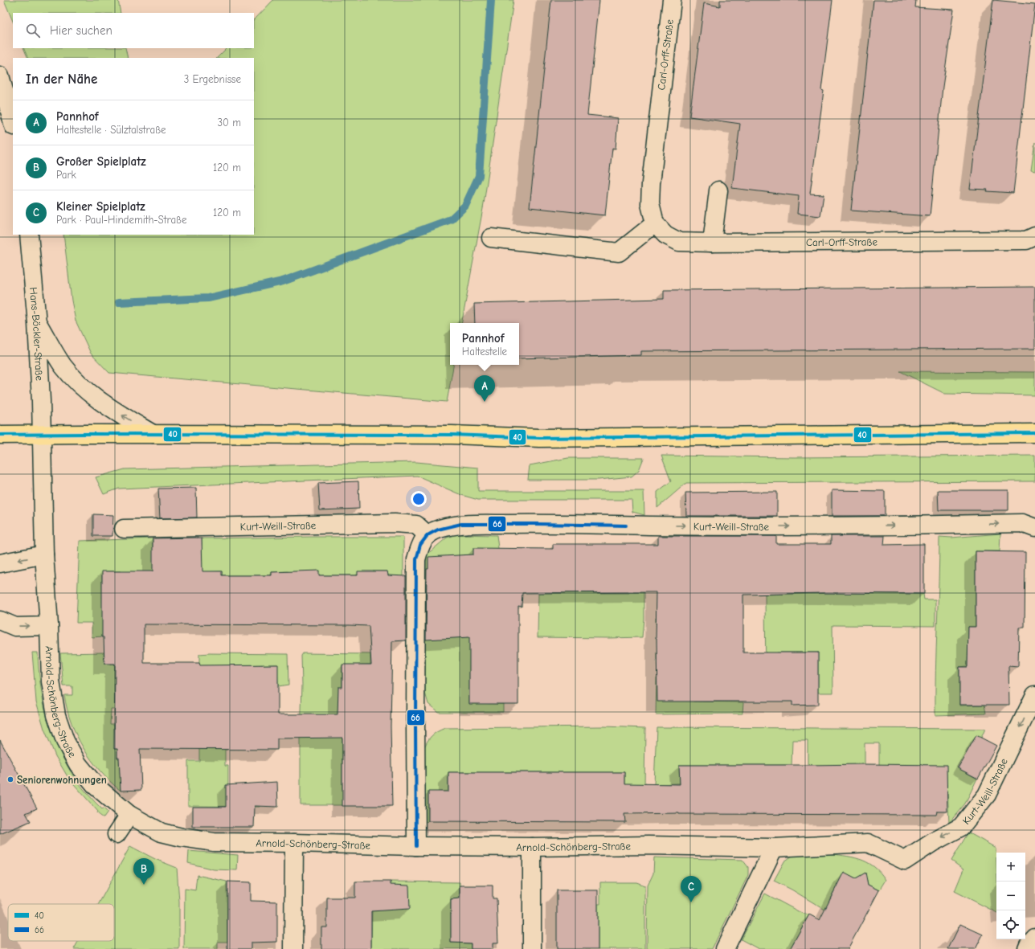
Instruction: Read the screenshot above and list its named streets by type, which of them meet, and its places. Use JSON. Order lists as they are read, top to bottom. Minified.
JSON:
{"streets":{"street":["Carl-Orff-Straße","Hans-Böckler-Straße","Kurt-Weill-Straße","Arnold-Schönberg-Straße"]},"crossings":[["Hans-Böckler-Straße","Arnold-Schönberg-Straße"],["Kurt-Weill-Straße","Arnold-Schönberg-Straße"]],"places":["Seniorenwohnungen"],"lines":["transit line 40","transit line 66"],"legend":["40","66"],"page":{"search":"Hier suchen","heading":["In der Nähe","3 Ergebnisse"],"list":[{"mark":"A","name":"Pannhof","note":"Haltestelle · Sülztalstraße","value":"30 m"},{"mark":"B","name":"Großer Spielplatz","note":"Park","value":"120 m"},{"mark":"C","name":"Kleiner Spielplatz","note":"Park · Paul-Hindemith-Straße","value":"120 m"}],"popup":["Pannhof","Haltestelle"],"pins":["A","B","C"],"map_buttons":["+","−"]}}
